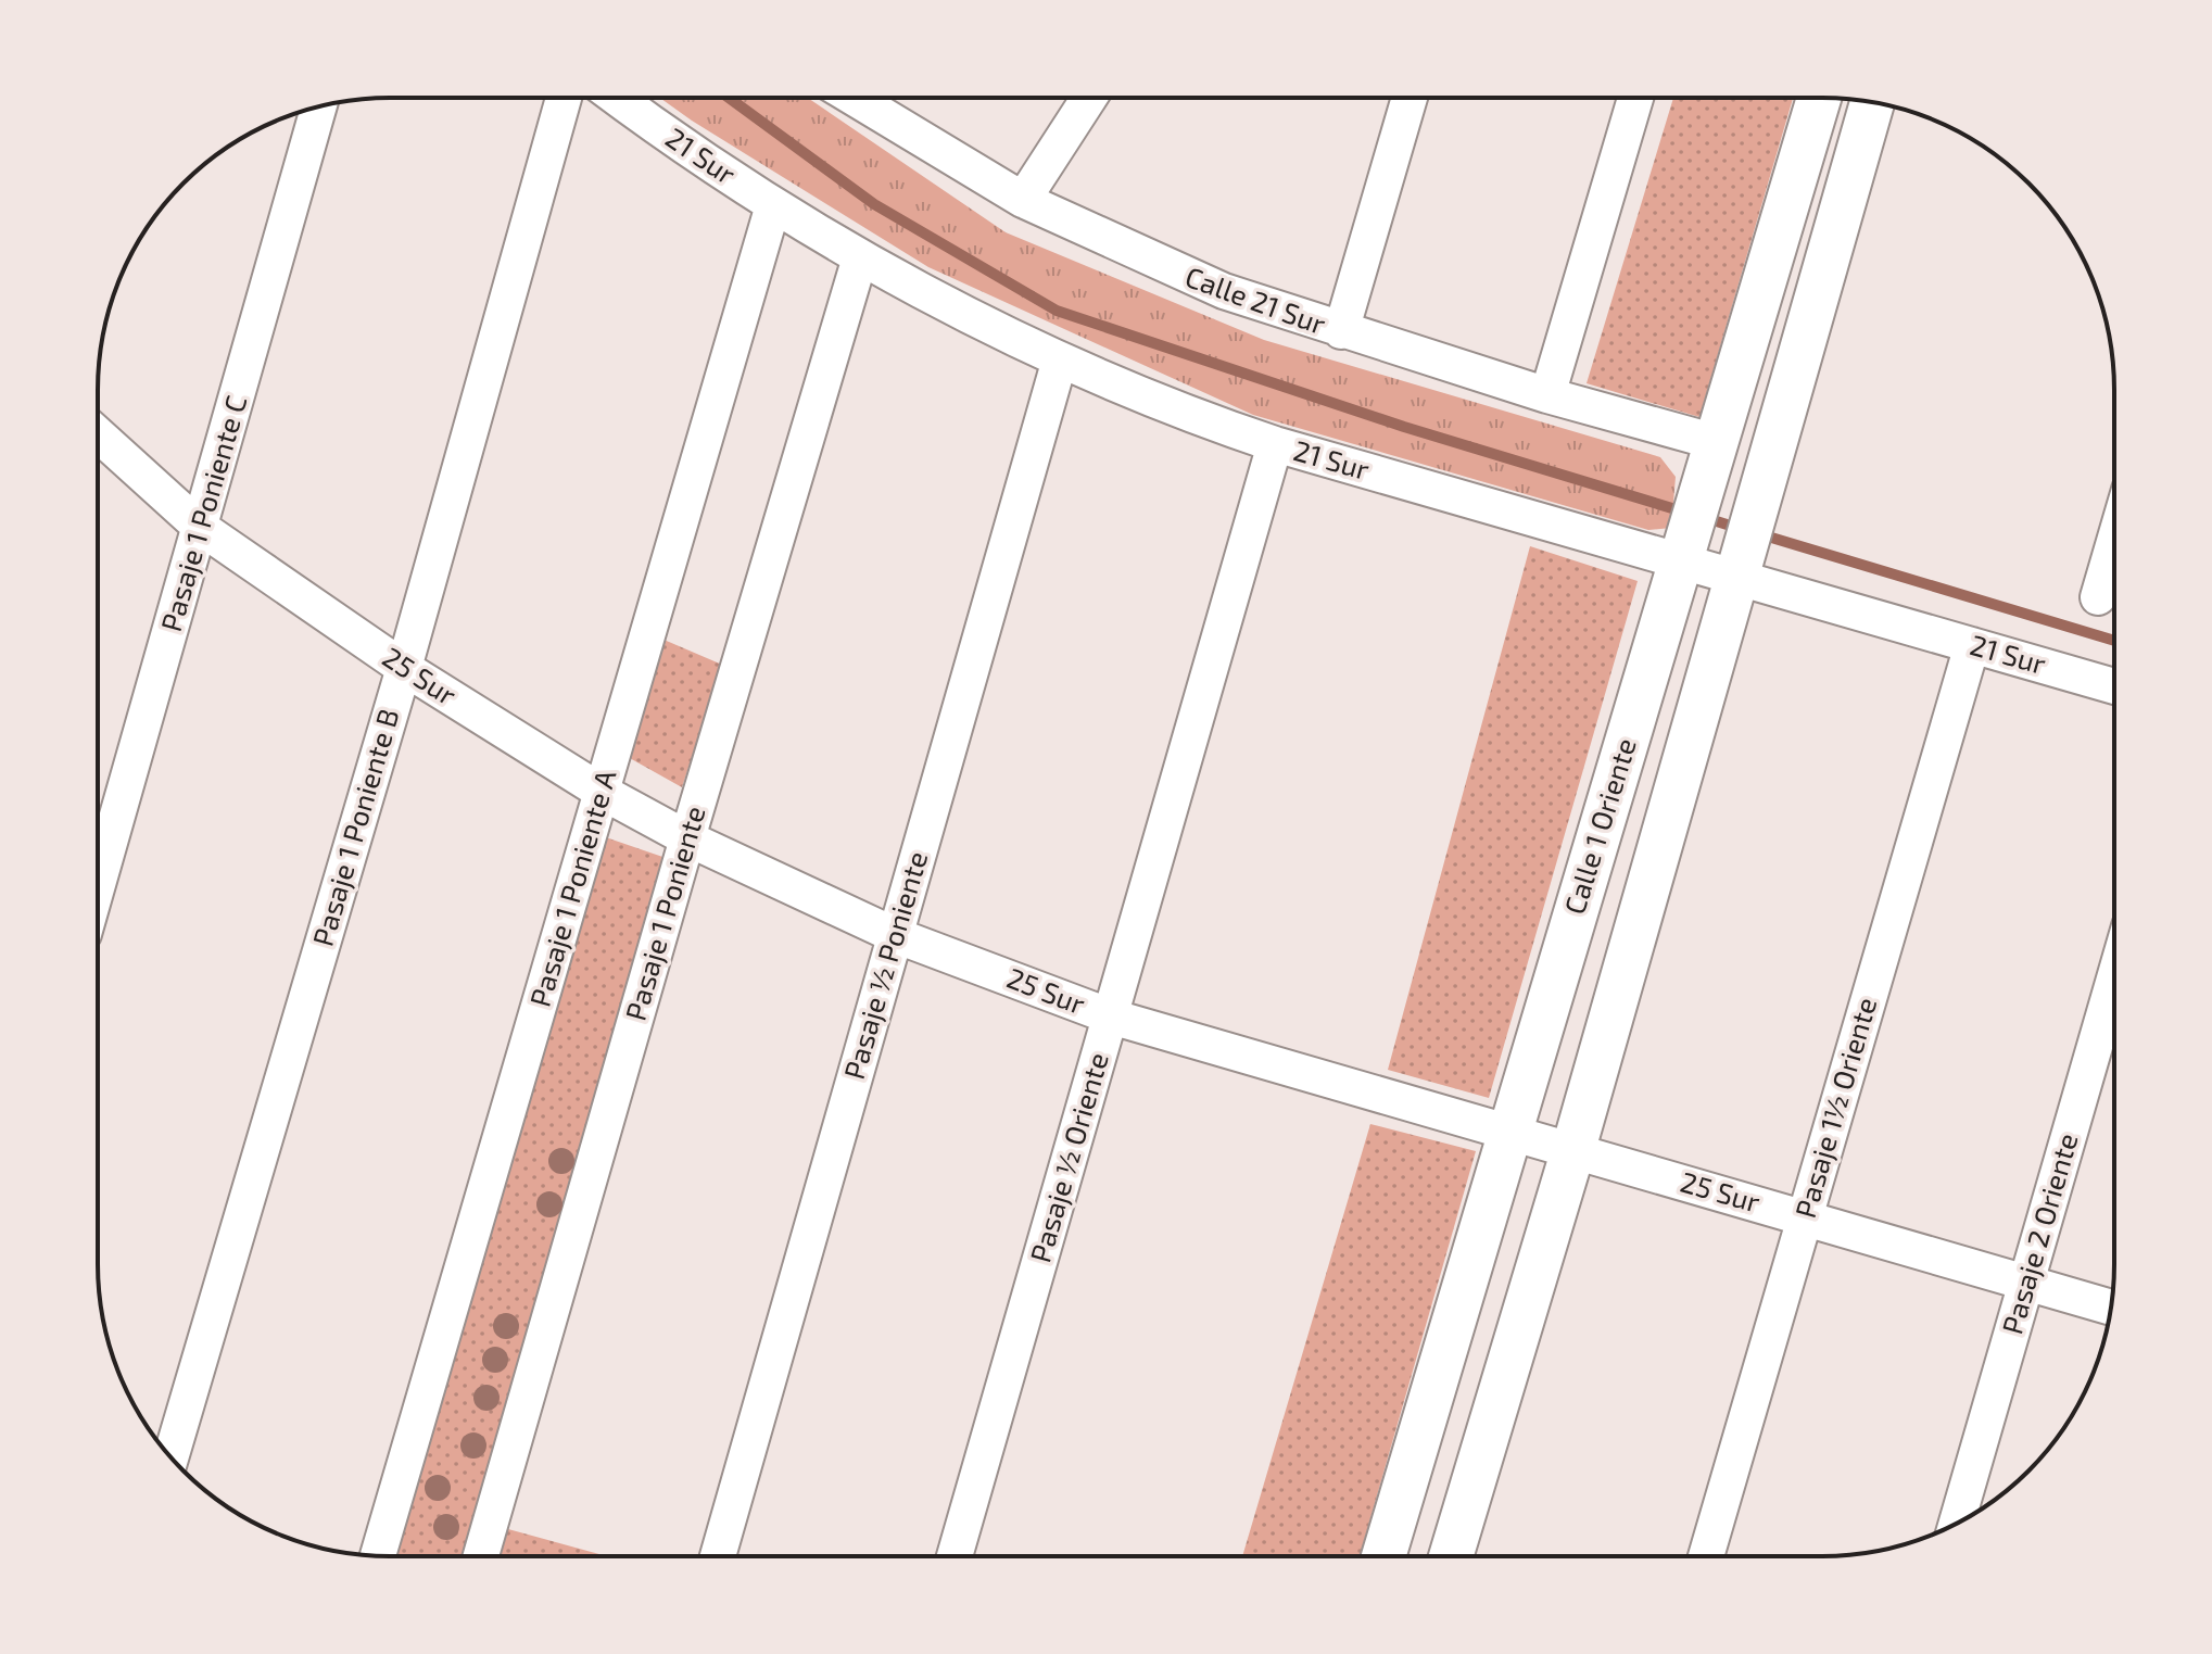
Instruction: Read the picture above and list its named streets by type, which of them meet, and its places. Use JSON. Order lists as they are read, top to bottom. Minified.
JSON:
{"streets":{"street":["21 Sur","Calle 21 Sur","Pasaje 1 Poniente C","25 Sur","Calle 1 Oriente","Pasaje 1 Poniente B","Pasaje 1 Poniente A","Pasaje 1 Poniente","Pasaje ½ Poniente","Pasaje 1½ Oriente","Pasaje ½ Oriente","Pasaje 2 Oriente"]},"crossings":[["21 Sur","Calle 1 Oriente"],["21 Sur","Pasaje 1 Poniente A"],["21 Sur","Pasaje 1 Poniente"],["21 Sur","Pasaje ½ Poniente"],["21 Sur","Pasaje 1½ Oriente"],["21 Sur","Pasaje ½ Oriente"],["Calle 21 Sur","Calle 1 Oriente"],["Pasaje 1 Poniente C","25 Sur"],["25 Sur","Calle 1 Oriente"],["25 Sur","Pasaje 1 Poniente B"],["25 Sur","Pasaje 1 Poniente A"],["25 Sur","Pasaje 1 Poniente"],["25 Sur","Pasaje ½ Poniente"],["25 Sur","Pasaje 1½ Oriente"],["25 Sur","Pasaje ½ Oriente"],["25 Sur","Pasaje 2 Oriente"]]}
